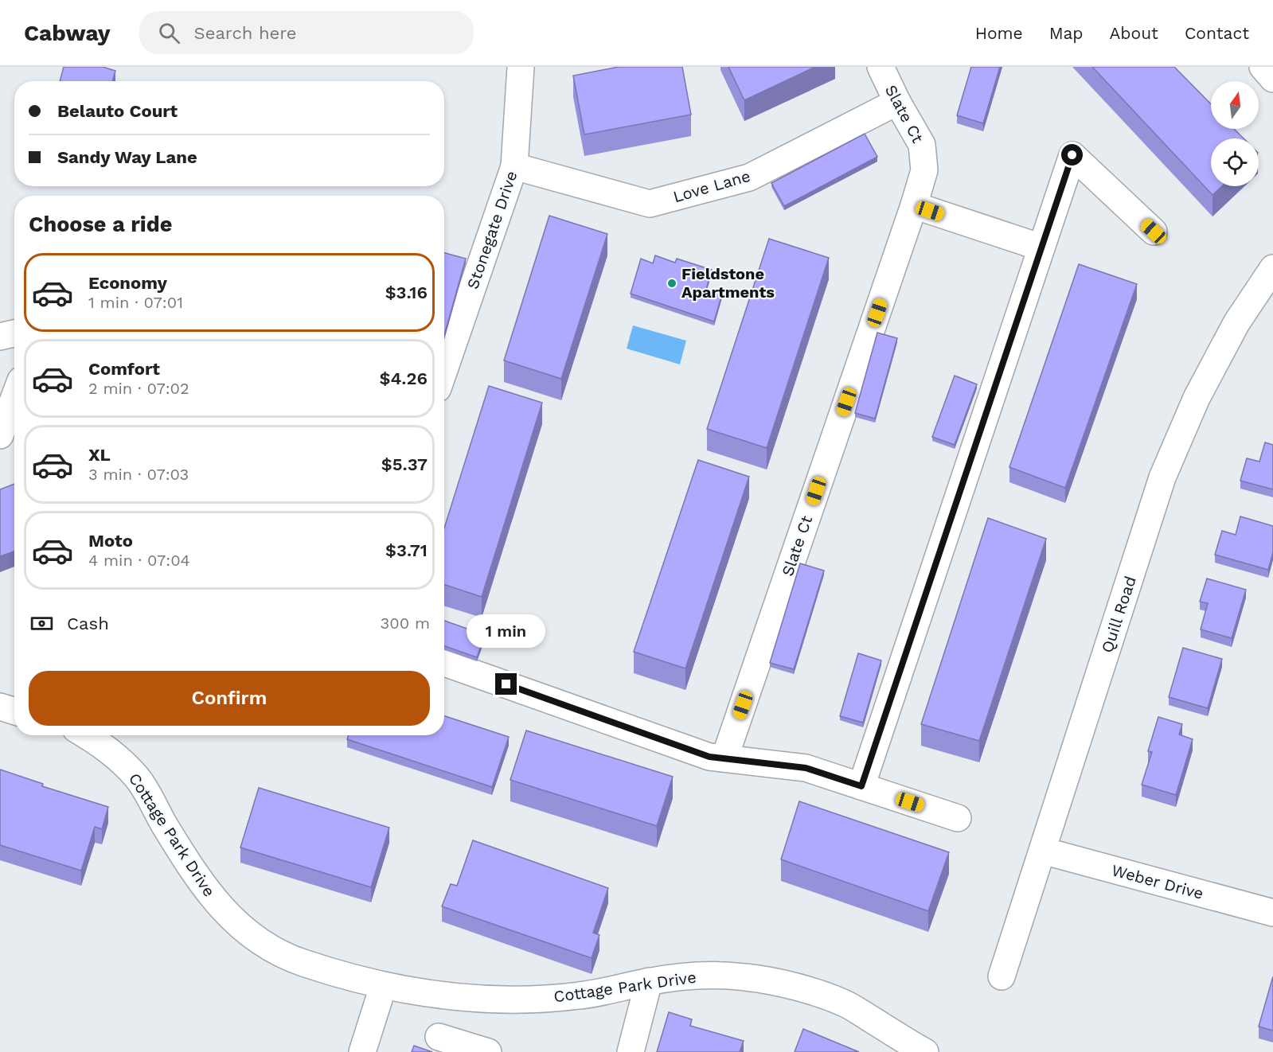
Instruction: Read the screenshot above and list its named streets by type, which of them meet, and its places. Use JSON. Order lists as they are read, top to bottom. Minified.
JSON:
{"streets":{"street":["Slate Ct","Love Lane","Stonegate Drive","Quill Road","Cottage Park Drive","Weber Drive"]},"crossings":[["Slate Ct","Love Lane"],["Love Lane","Stonegate Drive"],["Quill Road","Weber Drive"]],"places":["Fieldstone Apartments"],"north":"top","page":{"header":"Cabway","search":"Search here","nav":["Home","Map","About","Contact"],"banner":["Belauto Court","Sandy Way Lane"],"heading":"Choose a ride","list":[{"name":"Economy","note":"1 min · 07:01","value":"$3.16"},{"name":"Comfort","note":"2 min · 07:02","value":"$4.26"},{"name":"XL","note":"3 min · 07:03","value":"$5.37"},{"name":"Moto","note":"4 min · 07:04","value":"$3.71"}],"pay":["Cash","300 m"],"bubble":"1 min","buttons":"Confirm"}}
